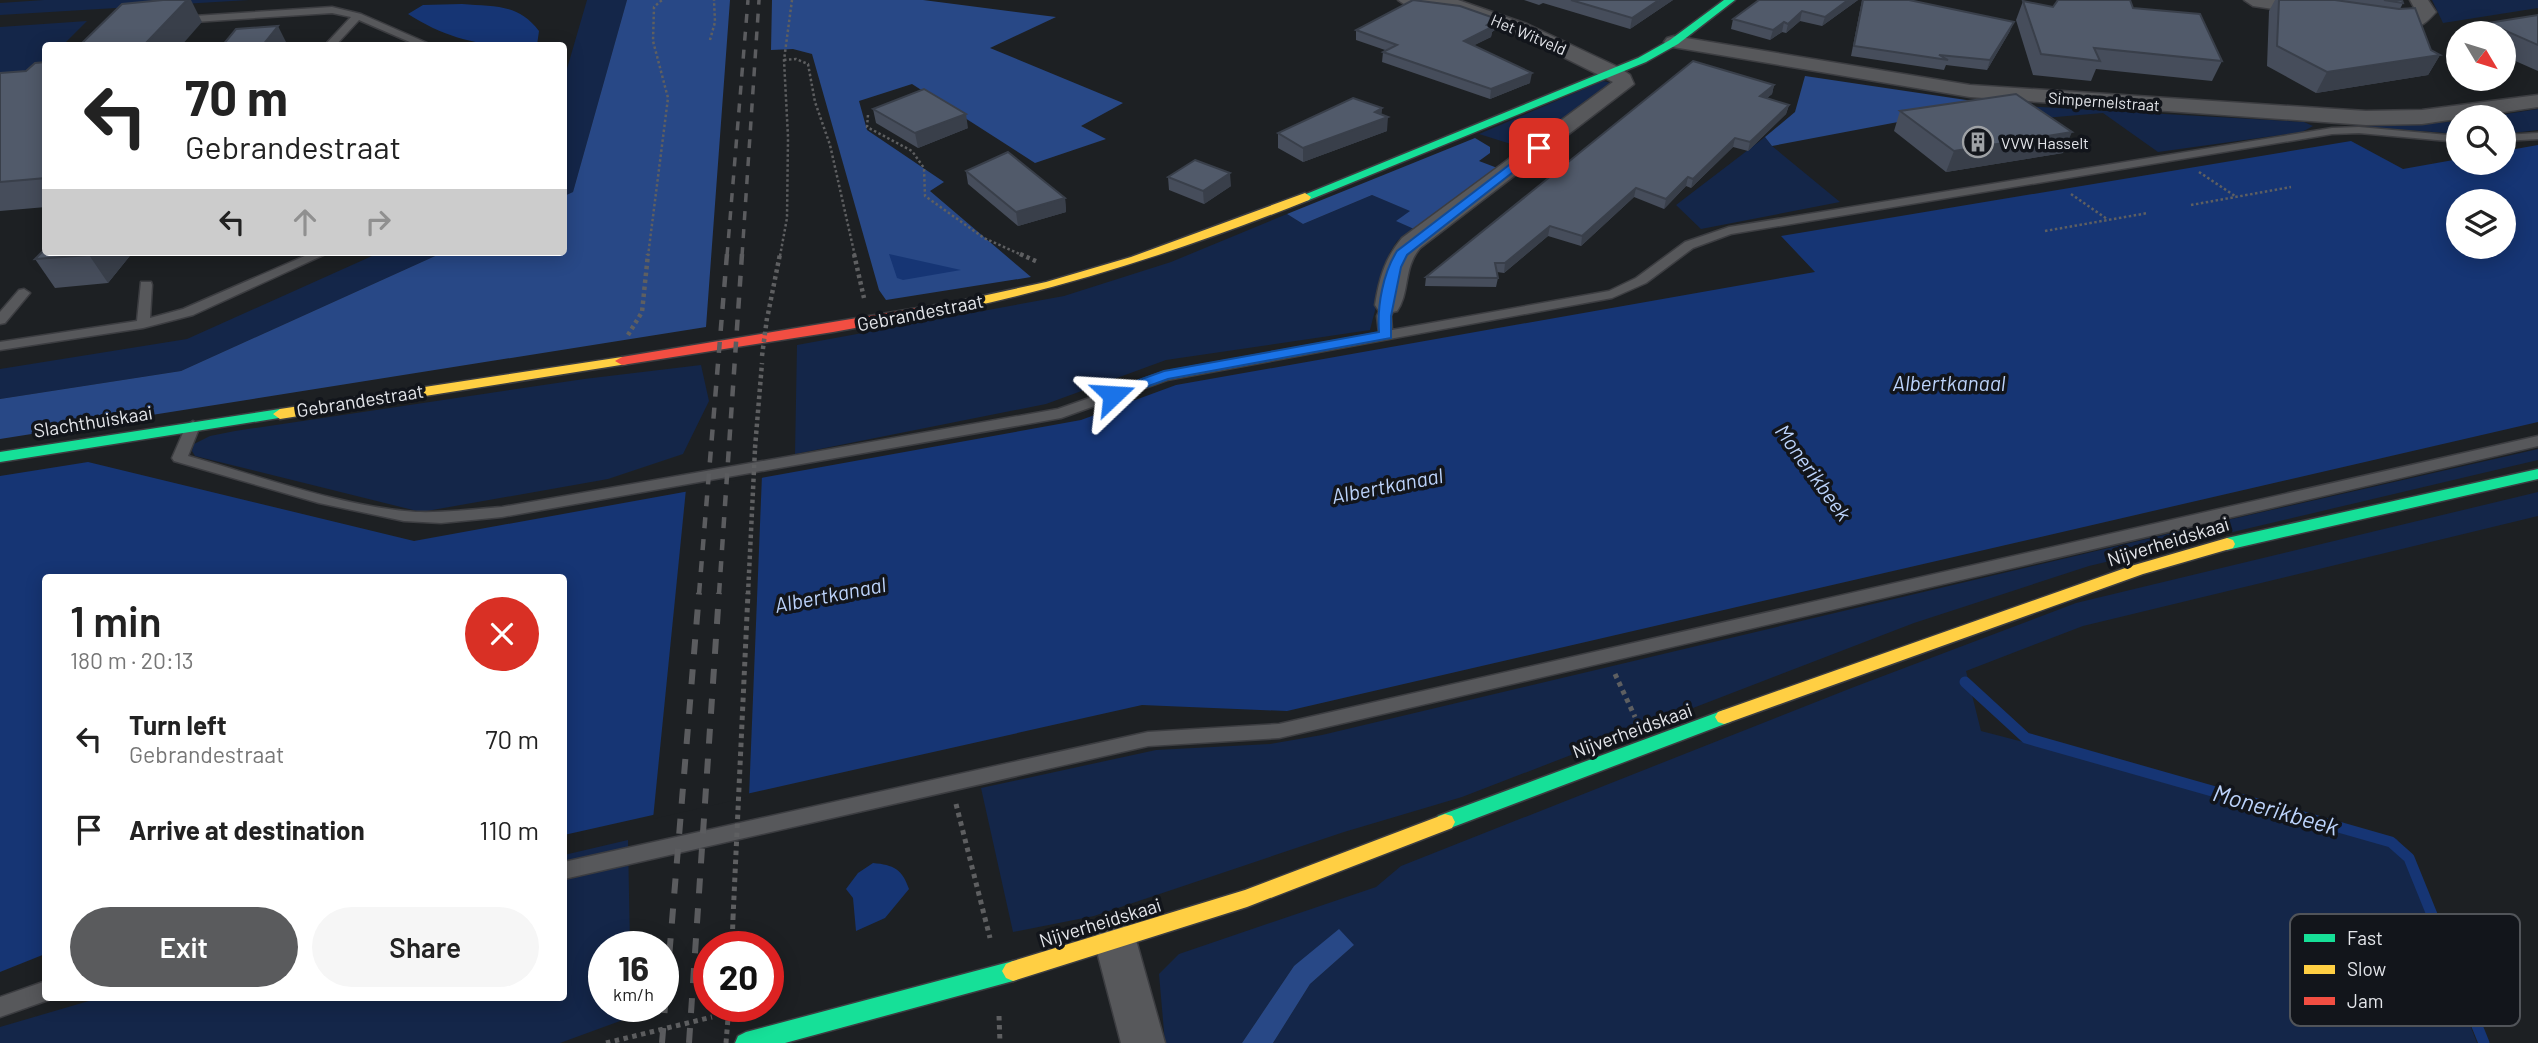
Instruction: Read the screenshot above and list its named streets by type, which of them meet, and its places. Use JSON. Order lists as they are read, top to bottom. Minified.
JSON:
{"streets":{"street":["Het Witveld","Simpernelstraat","Gebrandestraat","Slachthuiskaai","Nijverheidskaai"]},"crossings":[["Het Witveld","Gebrandestraat"],["Simpernelstraat","Gebrandestraat"],["Gebrandestraat","Slachthuiskaai"]],"water":["Albertkanaal","Monerikbeek"],"places":{"building":["VVW Hasselt"]},"legend":["Fast","Slow","Jam"],"north":"bottom right","page":{"turn":["70 m","Gebrandestraat"],"heading":["1 min","180 m · 20:13"],"list":[{"name":"Turn left","note":"Gebrandestraat","value":"70 m"},{"name":"Arrive at destination","value":"110 m"}],"buttons":["Exit","Share"],"speed":"16 km/h","limit":"20"}}
